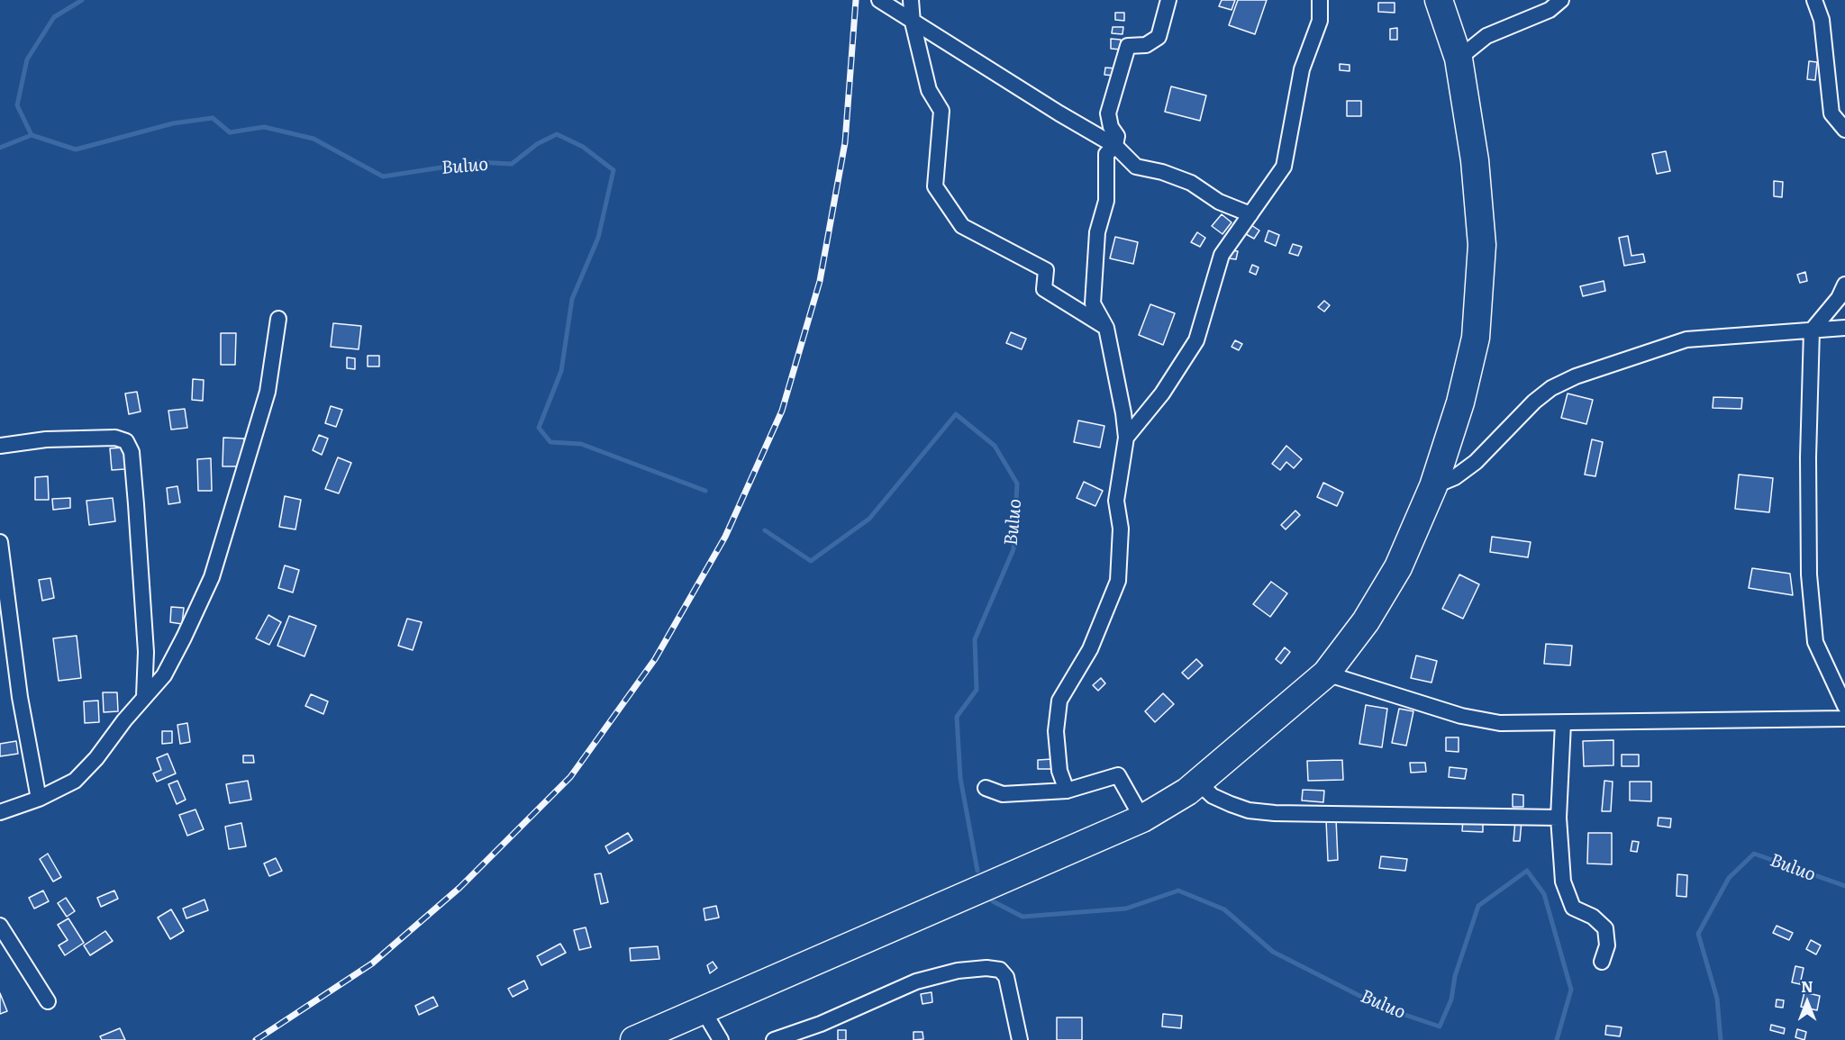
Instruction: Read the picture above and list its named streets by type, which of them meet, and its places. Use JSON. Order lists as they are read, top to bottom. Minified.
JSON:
{"water":["Buluo"],"north":"top"}
